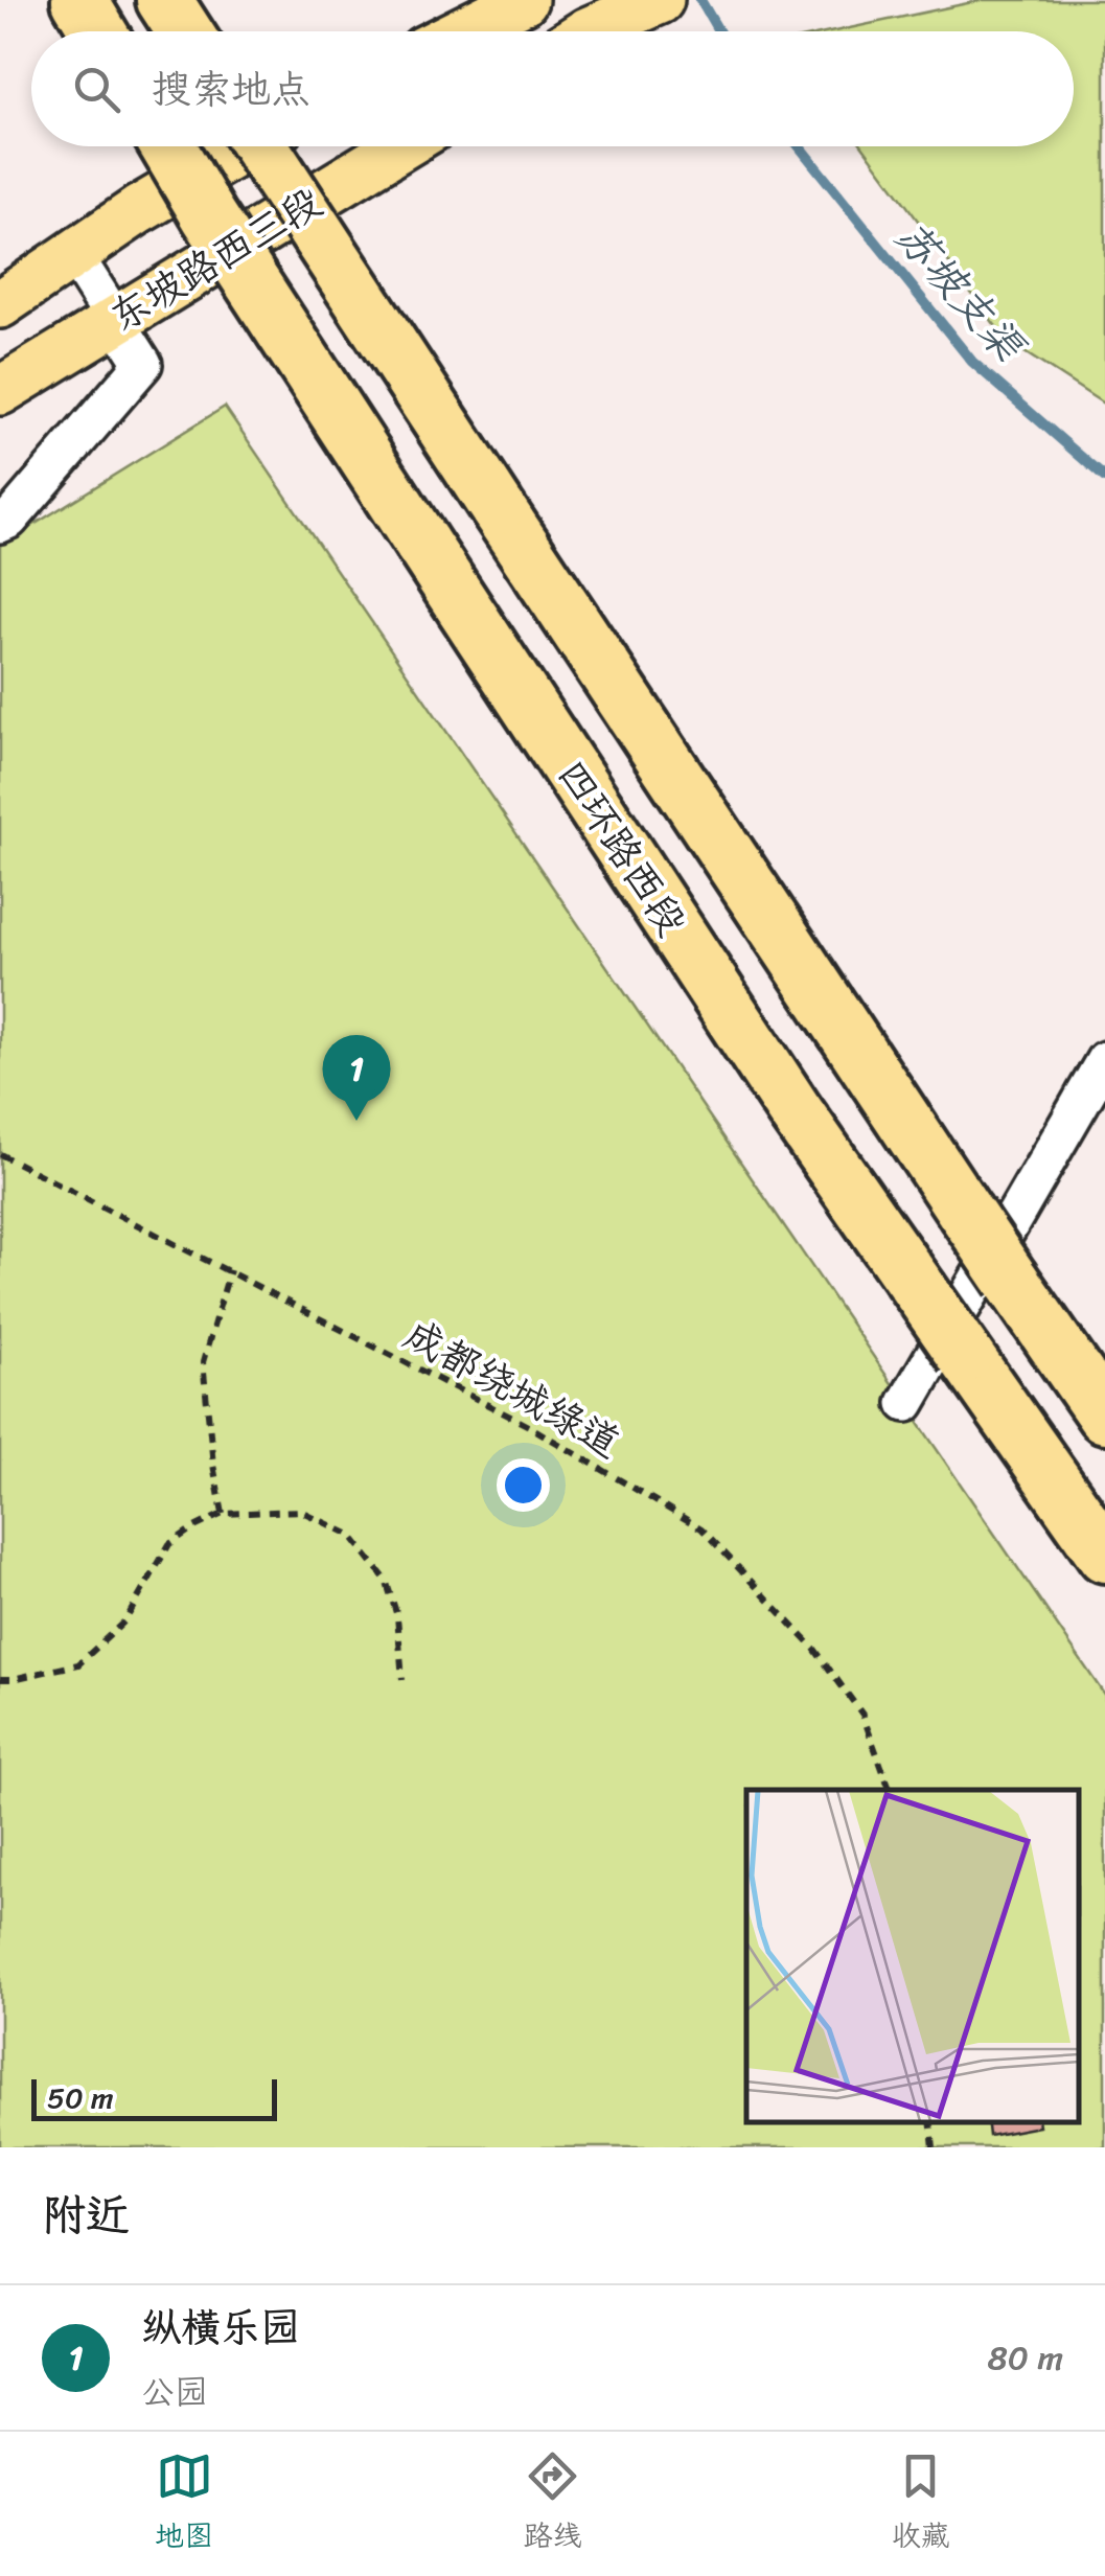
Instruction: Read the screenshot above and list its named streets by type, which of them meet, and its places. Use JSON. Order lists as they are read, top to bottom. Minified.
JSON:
{"streets":{"highway":["四环路西段"],"main road":["东坡路西三段"],"path":["成都绕城绿道"]},"water":["苏坡支渠"],"scale_bar":"50 m","page":{"search":"搜索地点","pins":"1","scale":"50 m","heading":"附近","list":[{"mark":"1","name":"纵横乐园","note":"公园","value":"80 m"}],"nav":["地图","路线","收藏"]}}
